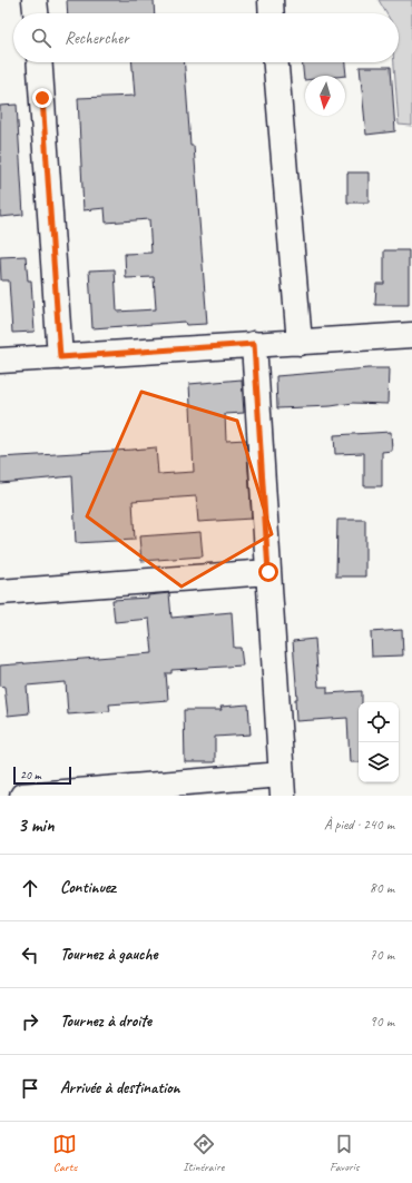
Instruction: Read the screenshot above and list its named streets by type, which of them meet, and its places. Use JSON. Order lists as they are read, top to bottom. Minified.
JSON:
{"scale_bar":"20 m","north":"bottom","page":{"search":"Rechercher","scale":"20 m","heading":["3 min","À pied · 240 m"],"list":[["Continuez","80 m"],["Tournez à gauche","70 m"],["Tournez à droite","90 m"],"Arrivée à destination"],"nav":["Carte","Itinéraire","Favoris"]}}
